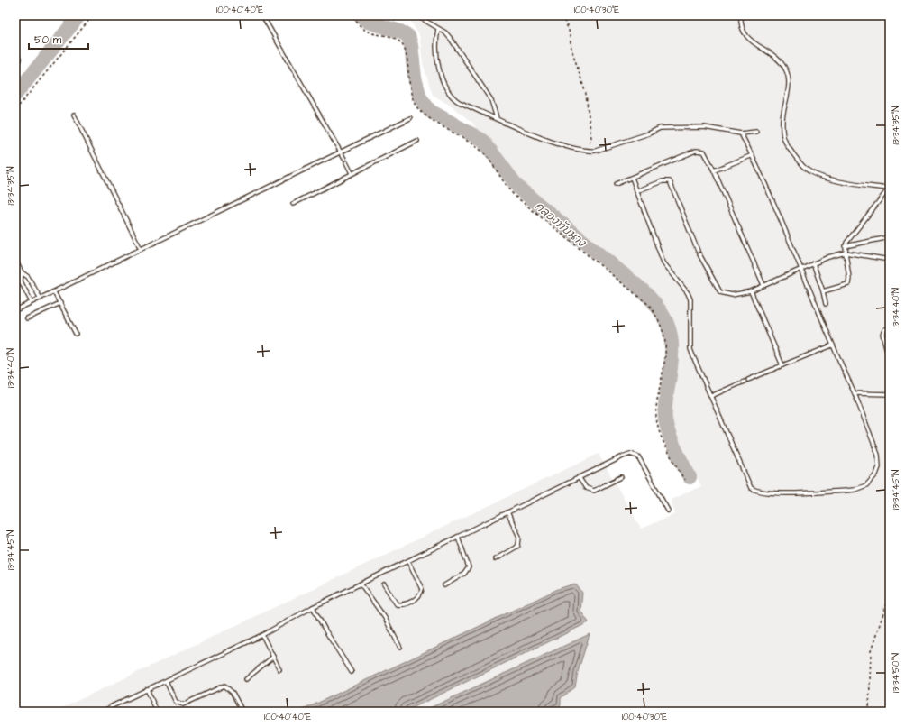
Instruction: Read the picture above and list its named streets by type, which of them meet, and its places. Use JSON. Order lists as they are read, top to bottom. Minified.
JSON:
{"water":["คลองทับนาง"],"scale_bar":"50 m","coordinates":["100°40'40\"E","100°40'30\"E","13°34'35\"N","13°34'40\"N","13°34'45\"N","13°34'50\"N"]}
